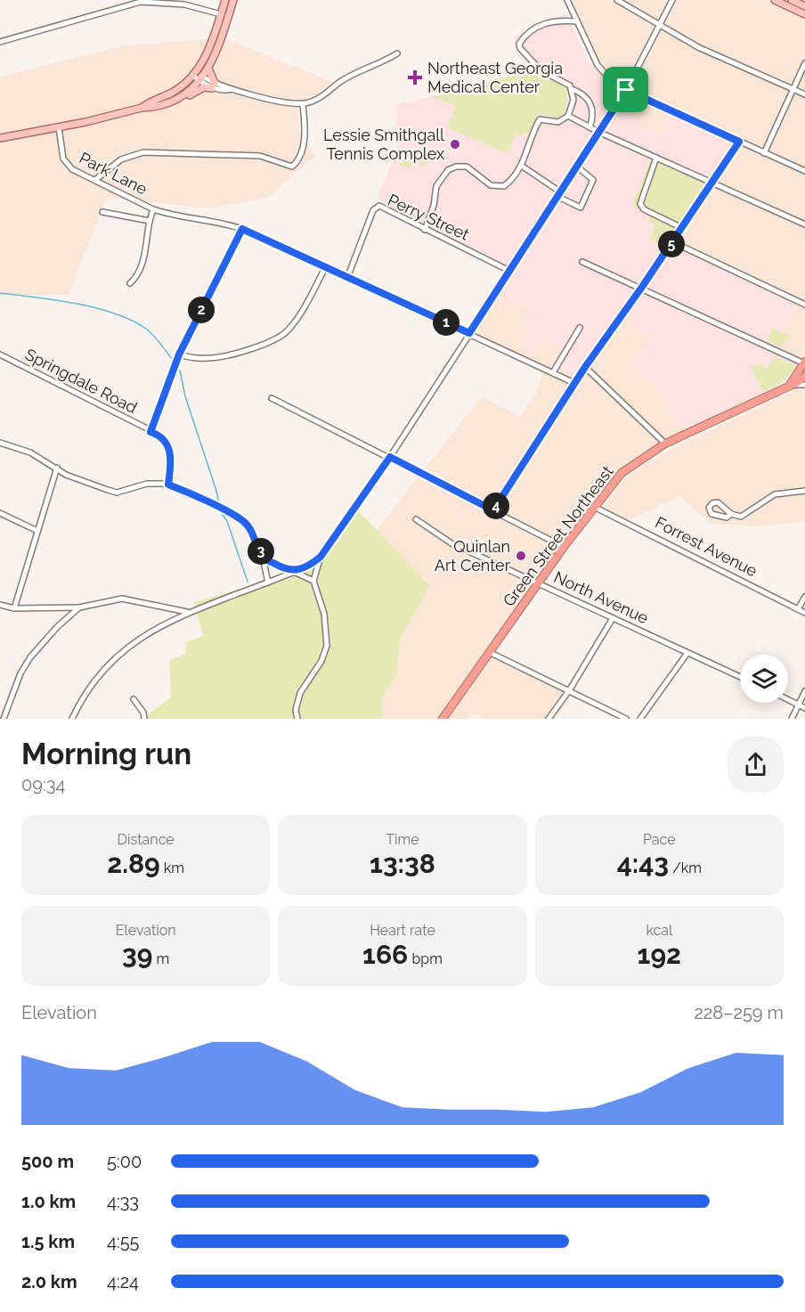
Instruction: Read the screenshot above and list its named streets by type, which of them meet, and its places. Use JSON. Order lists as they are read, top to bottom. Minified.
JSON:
{"streets":{"highway":["Green Street Northeast"],"street":["Park Lane","Perry Street","Springdale Road","Forrest Avenue","North Avenue"]},"crossings":[["Park Lane","Perry Street"],["Green Street Northeast","Forrest Avenue"],["Green Street Northeast","North Avenue"]],"places":{"health":["Northeast Georgia Medical Center"],"other":["Lessie Smithgall Tennis Complex","Quinlan Art Center"]},"page":{"pins":["5","2","1","4","3"],"heading":["Morning run","09:34"],"stats":[["Distance","2.89 km"],["Time","13:38"],["Pace","4:43 /km"],["Elevation","39 m"],["Heart rate","166 bpm"],["kcal","192"]],"chart":["Elevation","228–259 m"],"list":[{"name":"500 m","note":"5:00"},{"name":"1.0 km","note":"4:33"},{"name":"1.5 km","note":"4:55"},{"name":"2.0 km","note":"4:24"}]}}
